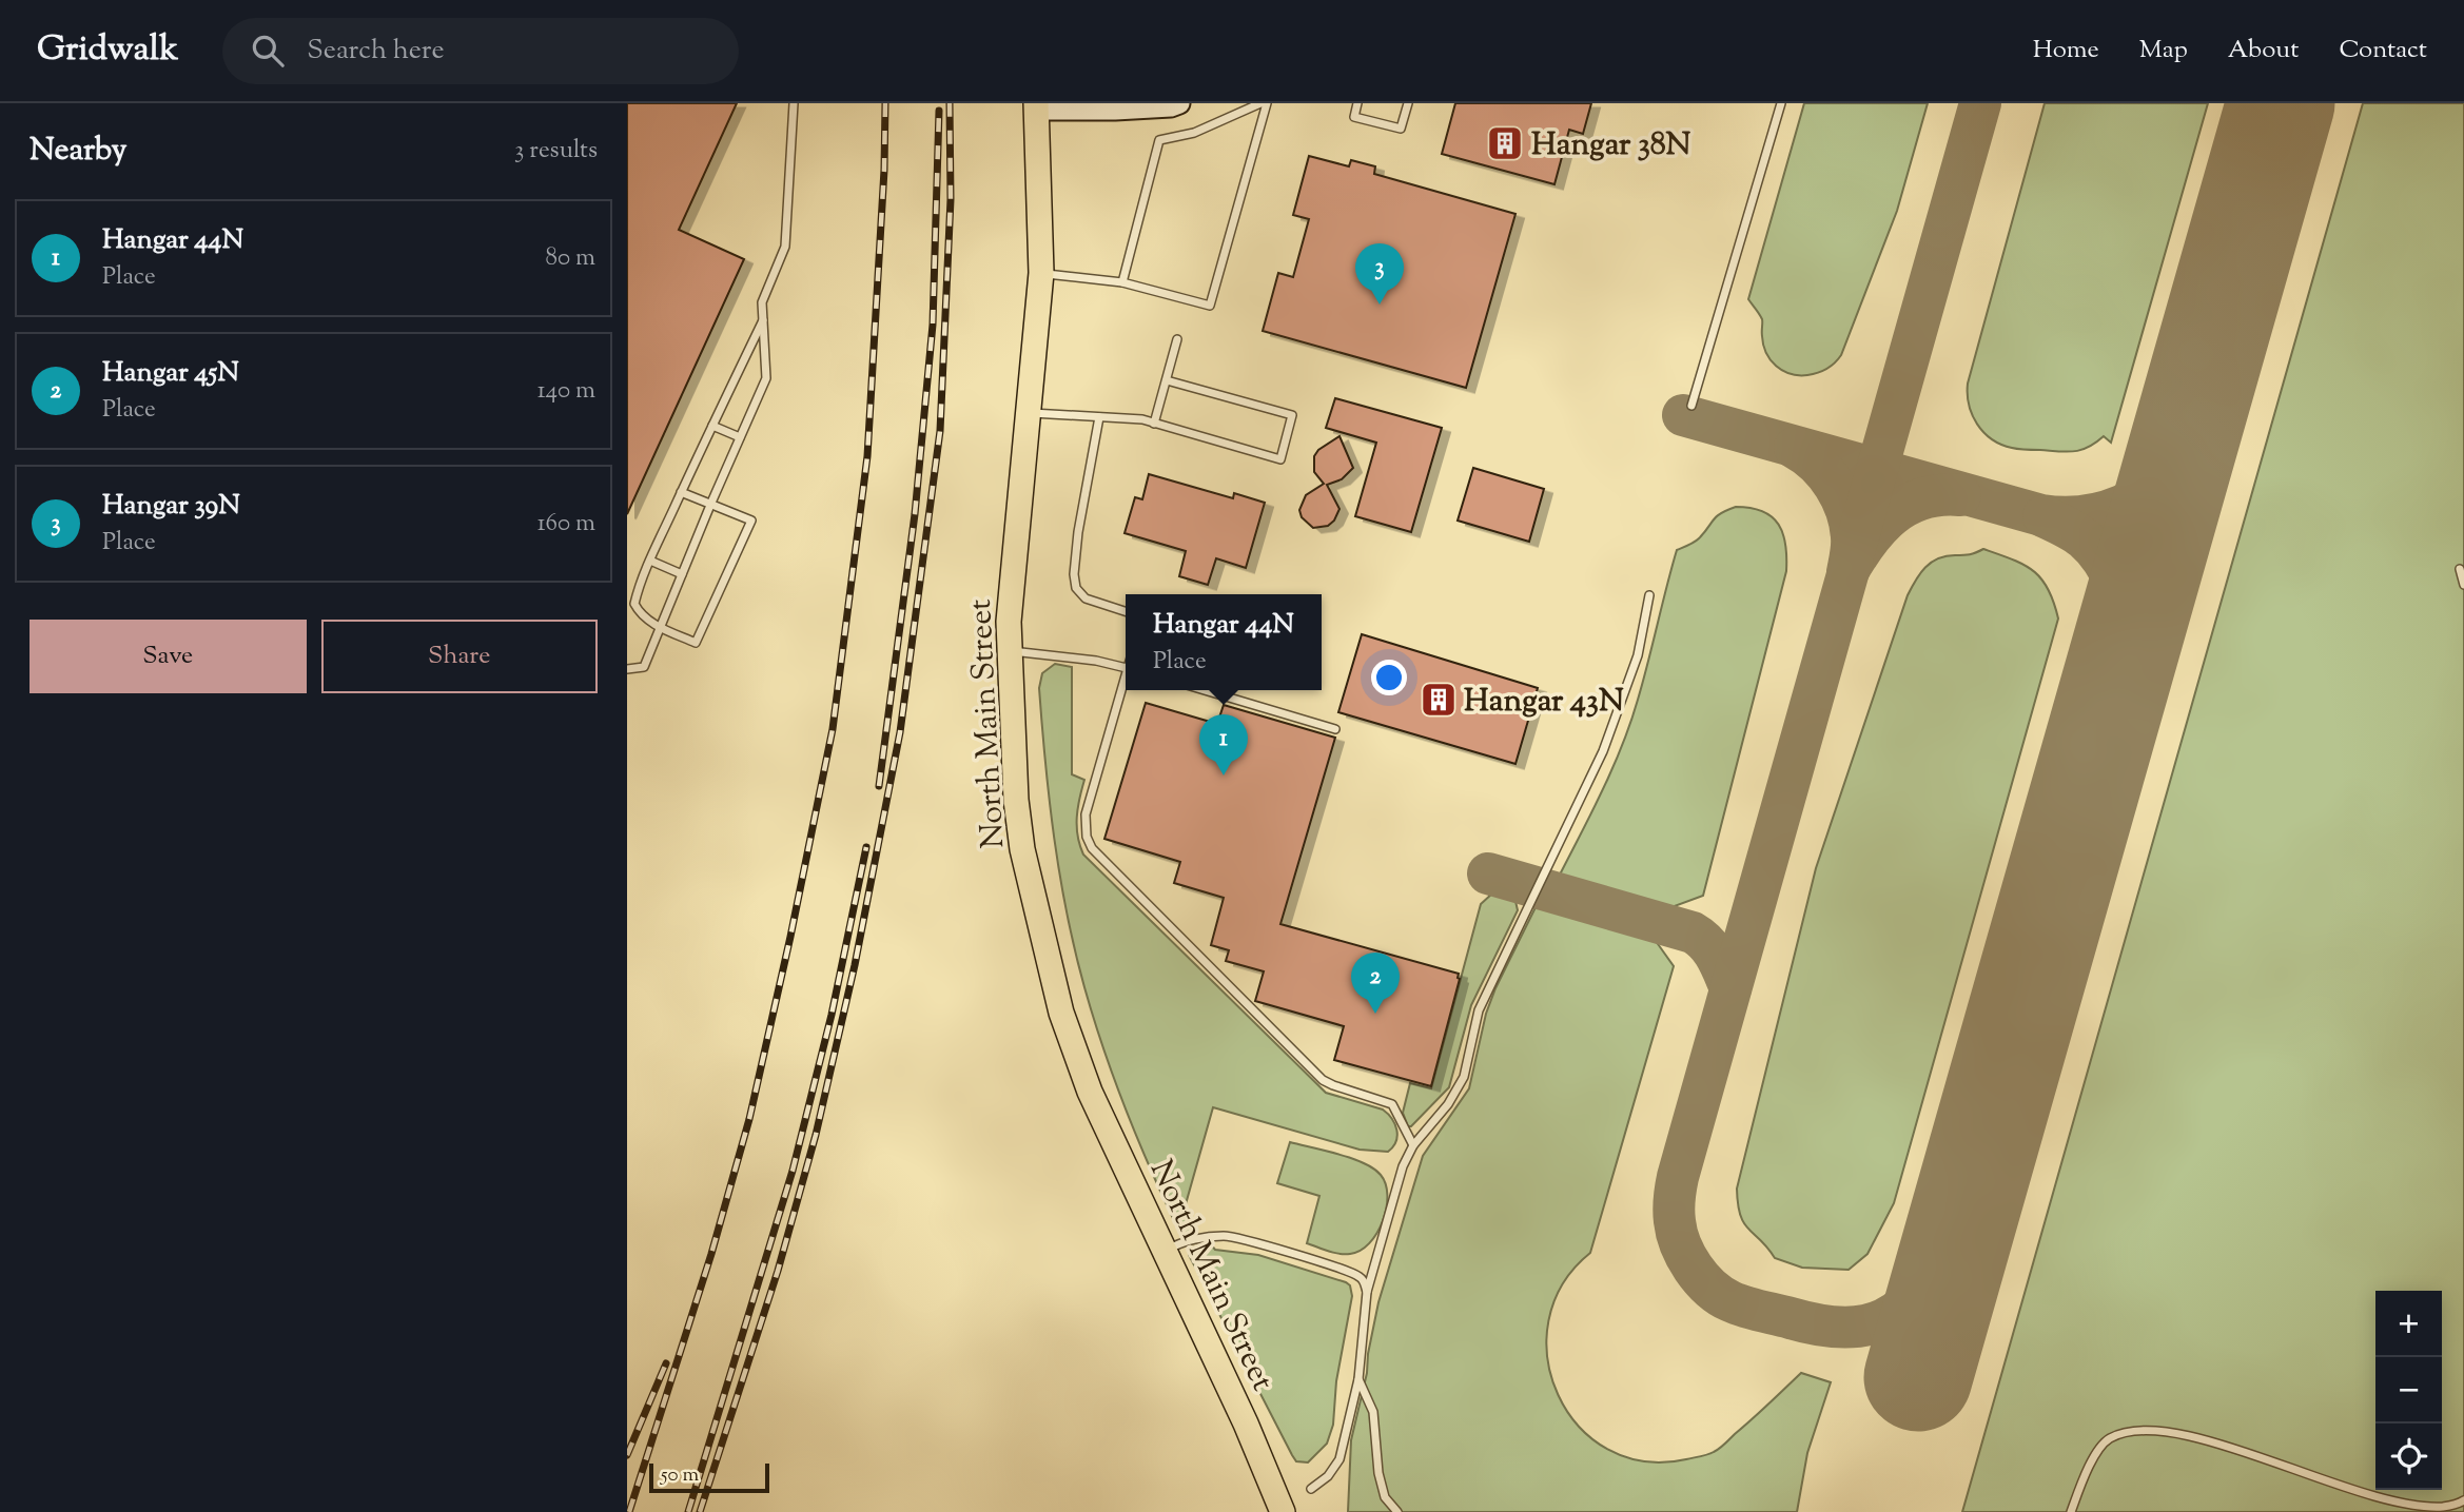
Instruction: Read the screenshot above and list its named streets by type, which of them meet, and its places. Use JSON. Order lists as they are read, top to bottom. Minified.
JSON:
{"streets":{"main road":["North Main Street"]},"places":{"building":["Hangar 38N","Hangar 43N"]},"scale_bar":"50 m","page":{"header":"Gridwalk","search":"Search here","nav":["Home","Map","About","Contact"],"heading":["Nearby","3 results"],"list":[{"mark":"1","name":"Hangar 44N","note":"Place","value":"80 m"},{"mark":"2","name":"Hangar 45N","note":"Place","value":"140 m"},{"mark":"3","name":"Hangar 39N","note":"Place","value":"160 m"}],"pins":["3","1","2"],"popup":["Hangar 44N","Place"],"buttons":["Save","Share"],"map_buttons":["+","−"],"scale":"50 m"}}
